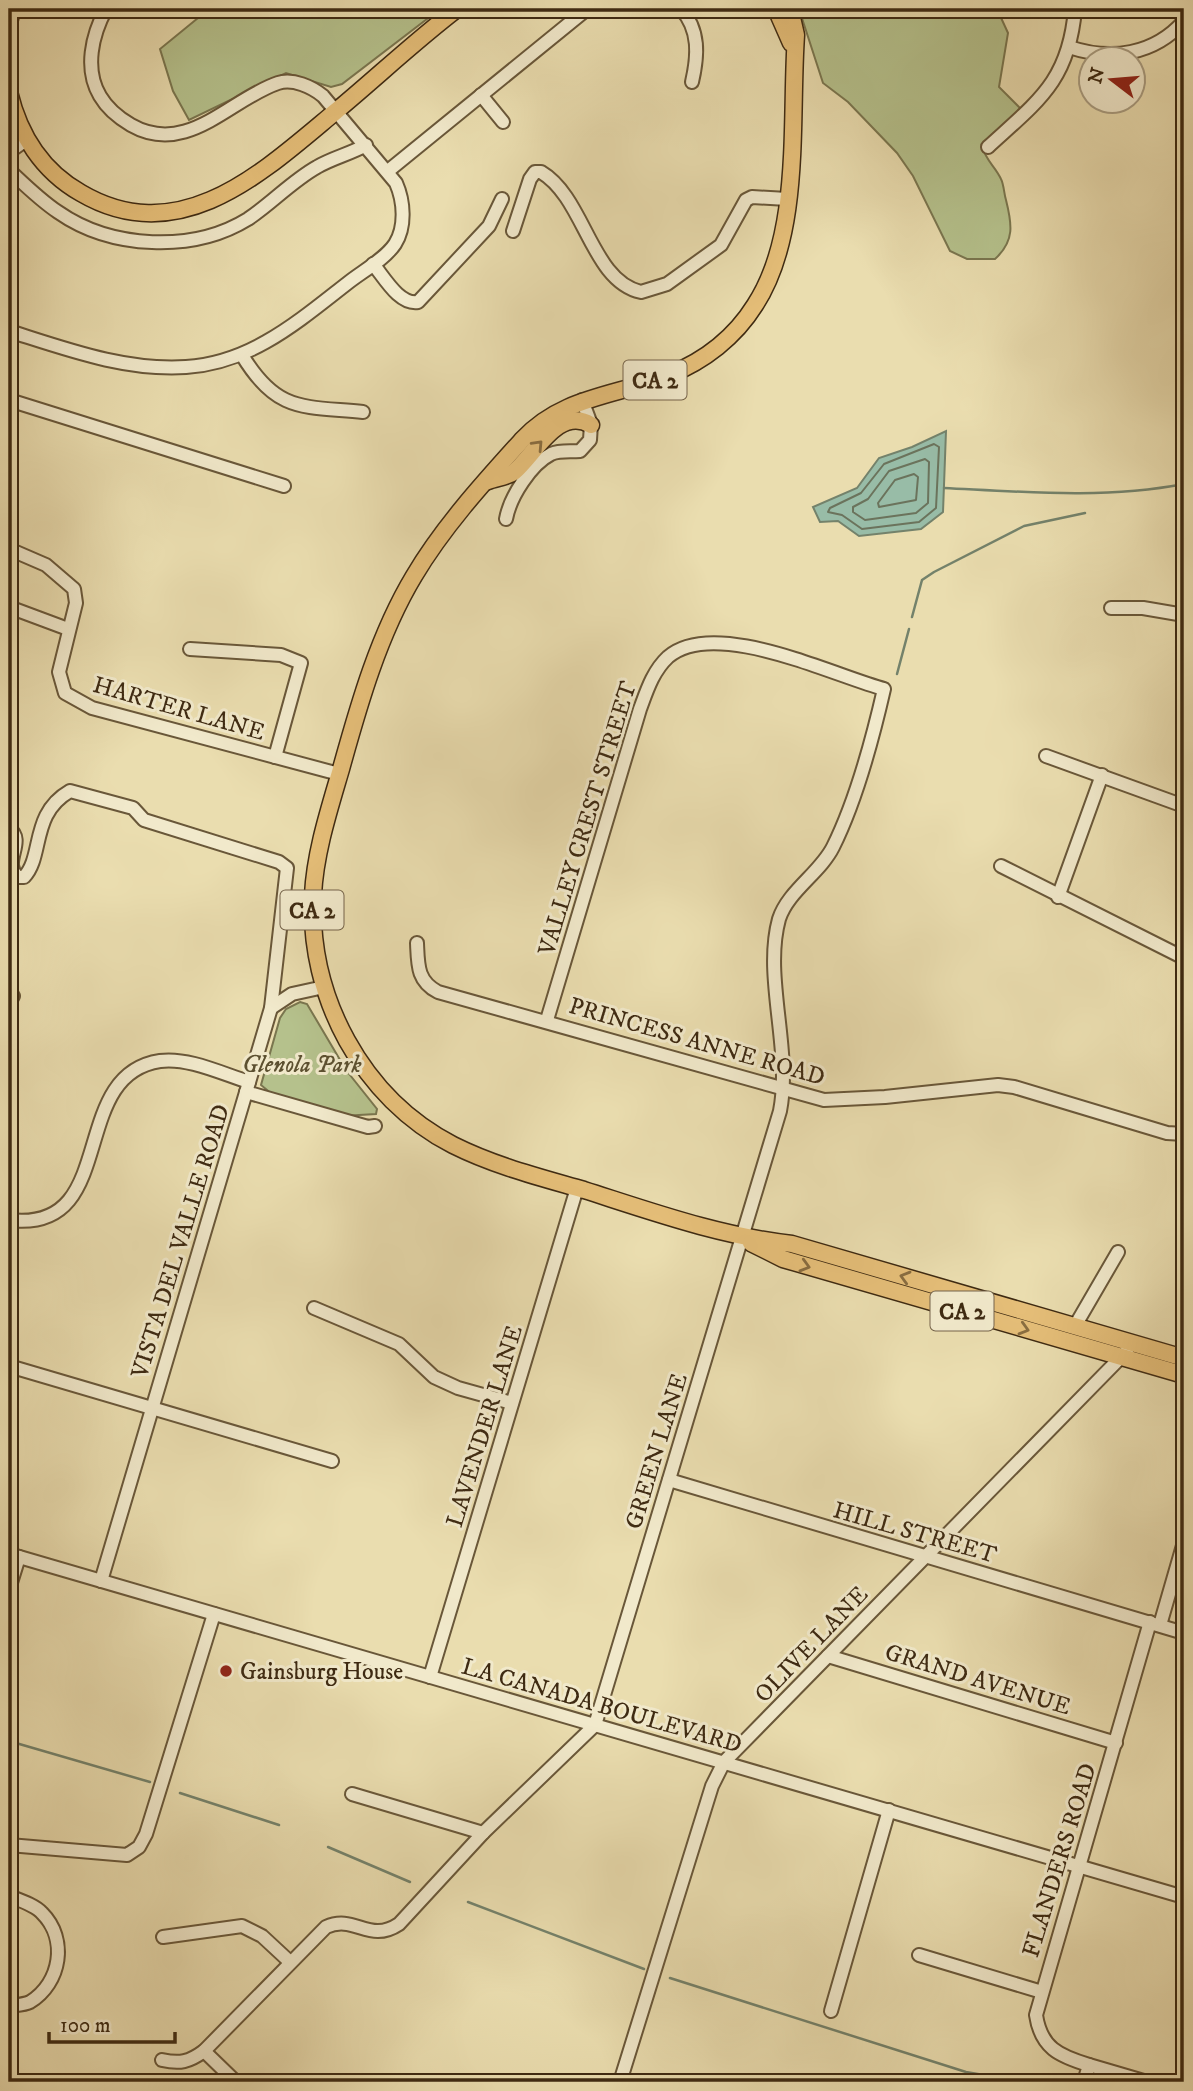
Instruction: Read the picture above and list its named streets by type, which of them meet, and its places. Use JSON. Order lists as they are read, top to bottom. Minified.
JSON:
{"streets":{"main road":["CA 2"],"street":["HARTER LANE","VALLEY CREST STREET","PRINCESS ANNE ROAD","VISTA DEL VALLE ROAD","LAVENDER LANE","GREEN LANE","HILL STREET","OLIVE LANE","GRAND AVENUE","LA CANADA BOULEVARD","FLANDERS ROAD"]},"crossings":[["CA 2","HARTER LANE"],["CA 2","LAVENDER LANE"],["CA 2","GREEN LANE"],["CA 2","OLIVE LANE"],["VALLEY CREST STREET","PRINCESS ANNE ROAD"],["VALLEY CREST STREET","GREEN LANE"],["PRINCESS ANNE ROAD","GREEN LANE"],["VISTA DEL VALLE ROAD","LA CANADA BOULEVARD"],["LAVENDER LANE","LA CANADA BOULEVARD"],["GREEN LANE","HILL STREET"],["GREEN LANE","LA CANADA BOULEVARD"],["HILL STREET","OLIVE LANE"],["HILL STREET","FLANDERS ROAD"],["OLIVE LANE","GRAND AVENUE"],["OLIVE LANE","LA CANADA BOULEVARD"],["GRAND AVENUE","FLANDERS ROAD"],["LA CANADA BOULEVARD","FLANDERS ROAD"]],"parks":["Glenola Park"],"places":["Gainsburg House"],"scale_bar":"100 m","north":"left"}
